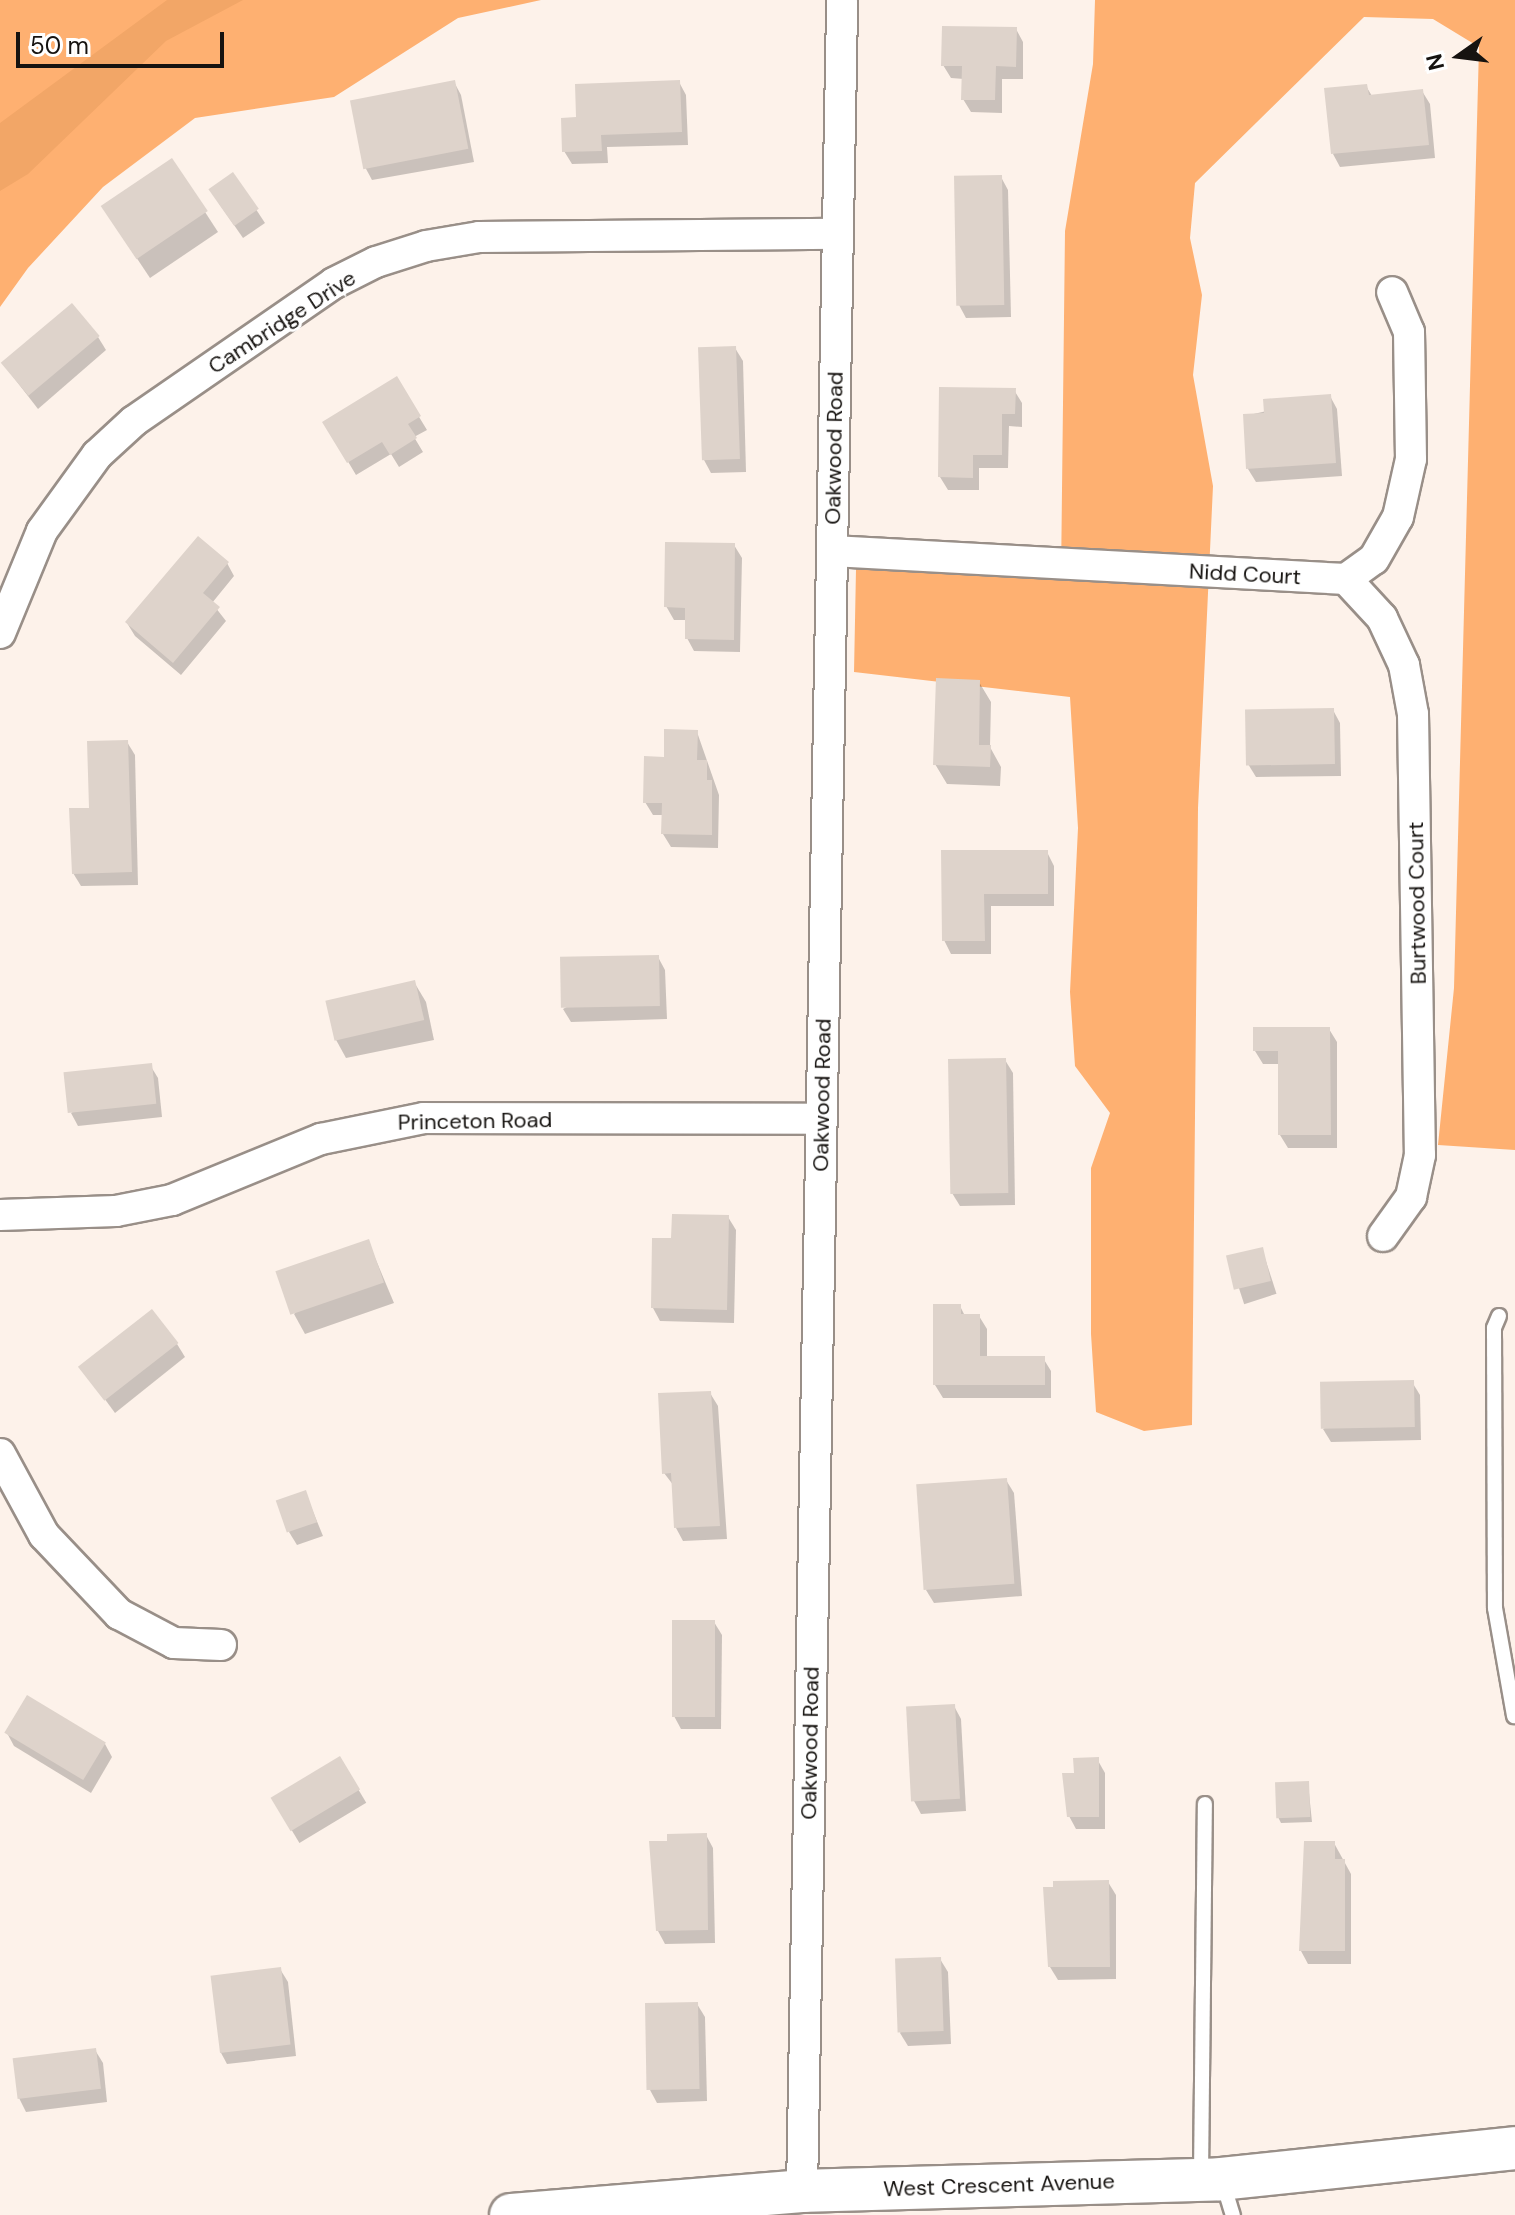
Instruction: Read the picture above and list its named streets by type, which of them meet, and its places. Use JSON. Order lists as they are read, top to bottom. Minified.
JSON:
{"streets":{"main road":["West Crescent Avenue"],"street":["Cambridge Drive","Oakwood Road","Nidd Court","Burtwood Court","Princeton Road"]},"crossings":[["Cambridge Drive","Oakwood Road"],["Oakwood Road","Nidd Court"],["Oakwood Road","Princeton Road"],["Oakwood Road","West Crescent Avenue"],["Nidd Court","Burtwood Court"]],"scale_bar":"50 m","north":"left"}
